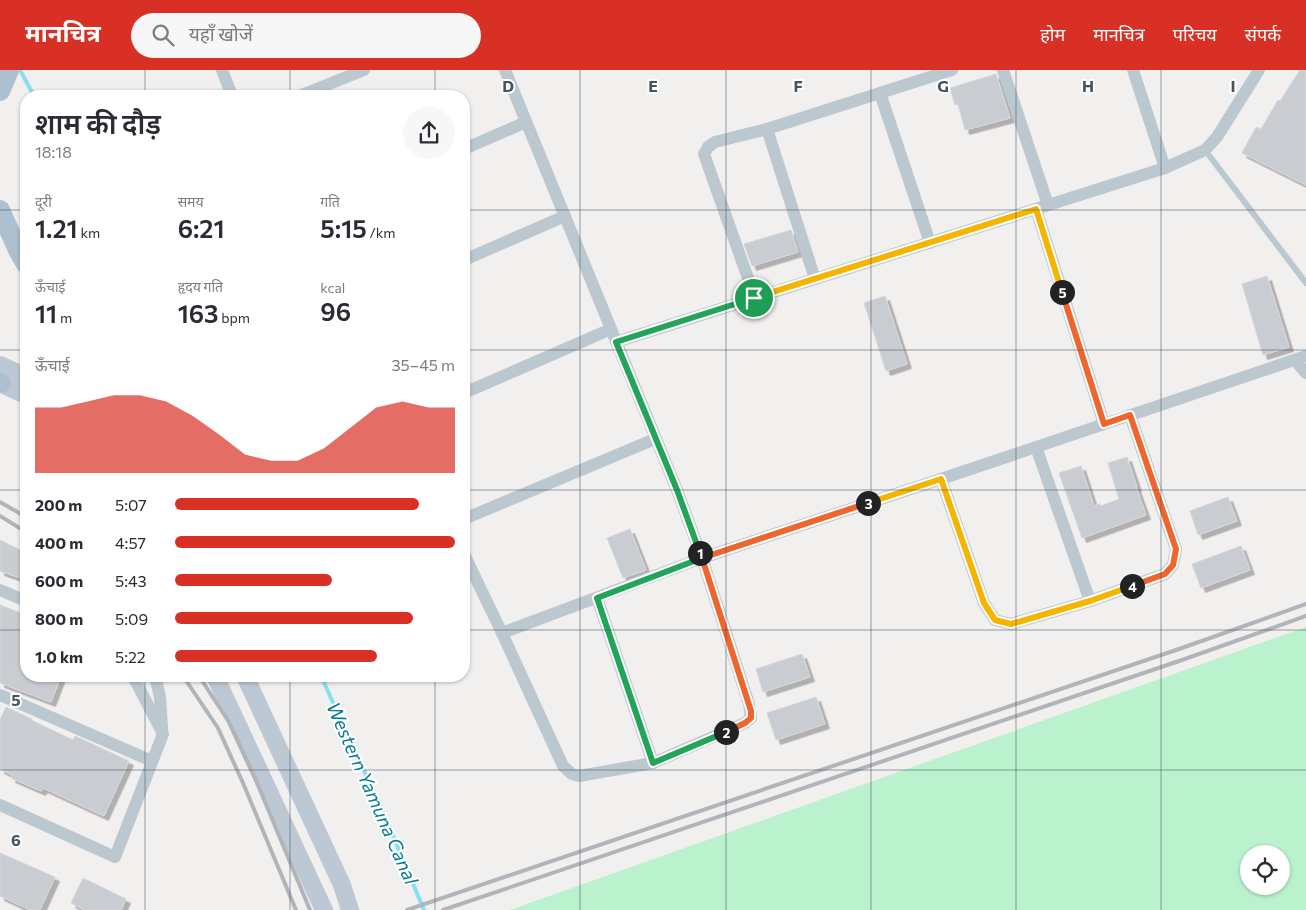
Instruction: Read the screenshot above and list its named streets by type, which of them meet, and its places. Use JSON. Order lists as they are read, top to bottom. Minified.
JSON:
{"water":["Western Yamuna Canal"],"page":{"header":"मानचित्र","search":"यहाँ खोजें","nav":["होम","मानचित्र","परिचय","संपर्क"],"heading":["शाम की दौड़","18:18"],"stats":[["दूरी","1.21 km"],["समय","6:21"],["गति","5:15 /km"],["ऊँचाई","11 m"],["हृदय गति","163 bpm"],["kcal","96"]],"pins":["5","3","1","4","2"],"chart":["ऊँचाई","35–45 m"],"list":[{"name":"200 m","note":"5:07"},{"name":"400 m","note":"4:57"},{"name":"600 m","note":"5:43"},{"name":"800 m","note":"5:09"},{"name":"1.0 km","note":"5:22"}]},"grid":{"columns":["D","E","F","G","H","I"],"rows":["5","6"]}}
